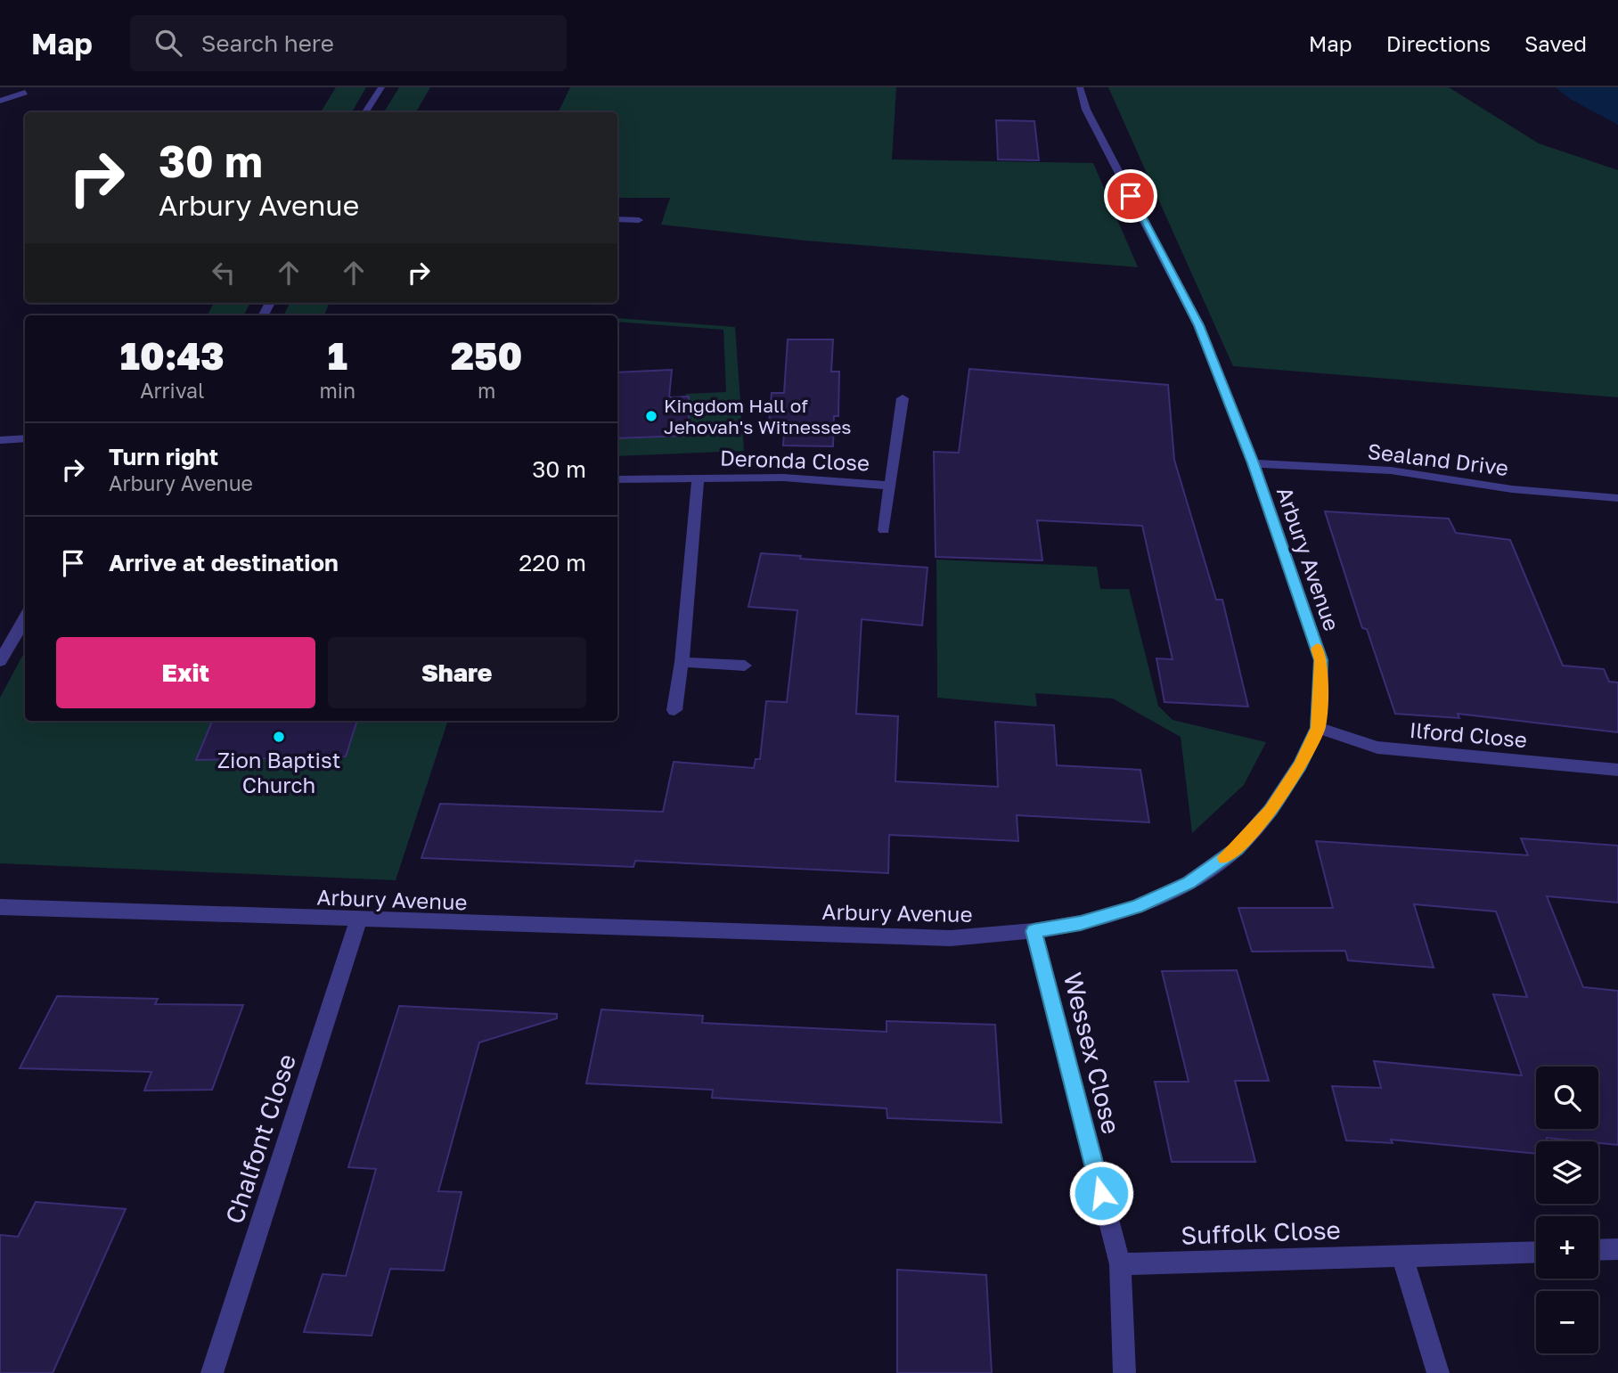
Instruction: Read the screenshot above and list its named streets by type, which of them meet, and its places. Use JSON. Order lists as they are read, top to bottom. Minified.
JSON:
{"streets":{"street":["Sealand Drive","Deronda Close","Arbury Avenue","Ilford Close","Wessex Close","Chalfont Close","Suffolk Close"]},"crossings":[["Sealand Drive","Arbury Avenue"],["Arbury Avenue","Ilford Close"],["Arbury Avenue","Wessex Close"],["Arbury Avenue","Chalfont Close"],["Wessex Close","Suffolk Close"]],"places":["Kingdom Hall of Jehovah's Witnesses","Zion Baptist Church"],"page":{"header":"Map","search":"Search here","nav":["Map","Directions","Saved"],"turn":["30 m","Arbury Avenue"],"eta":["10:43","Arrival","1","min","250","m"],"list":[{"name":"Turn right","note":"Arbury Avenue","value":"30 m"},{"name":"Arrive at destination","value":"220 m"}],"buttons":["Exit","Share"],"map_buttons":["+","−"]}}
